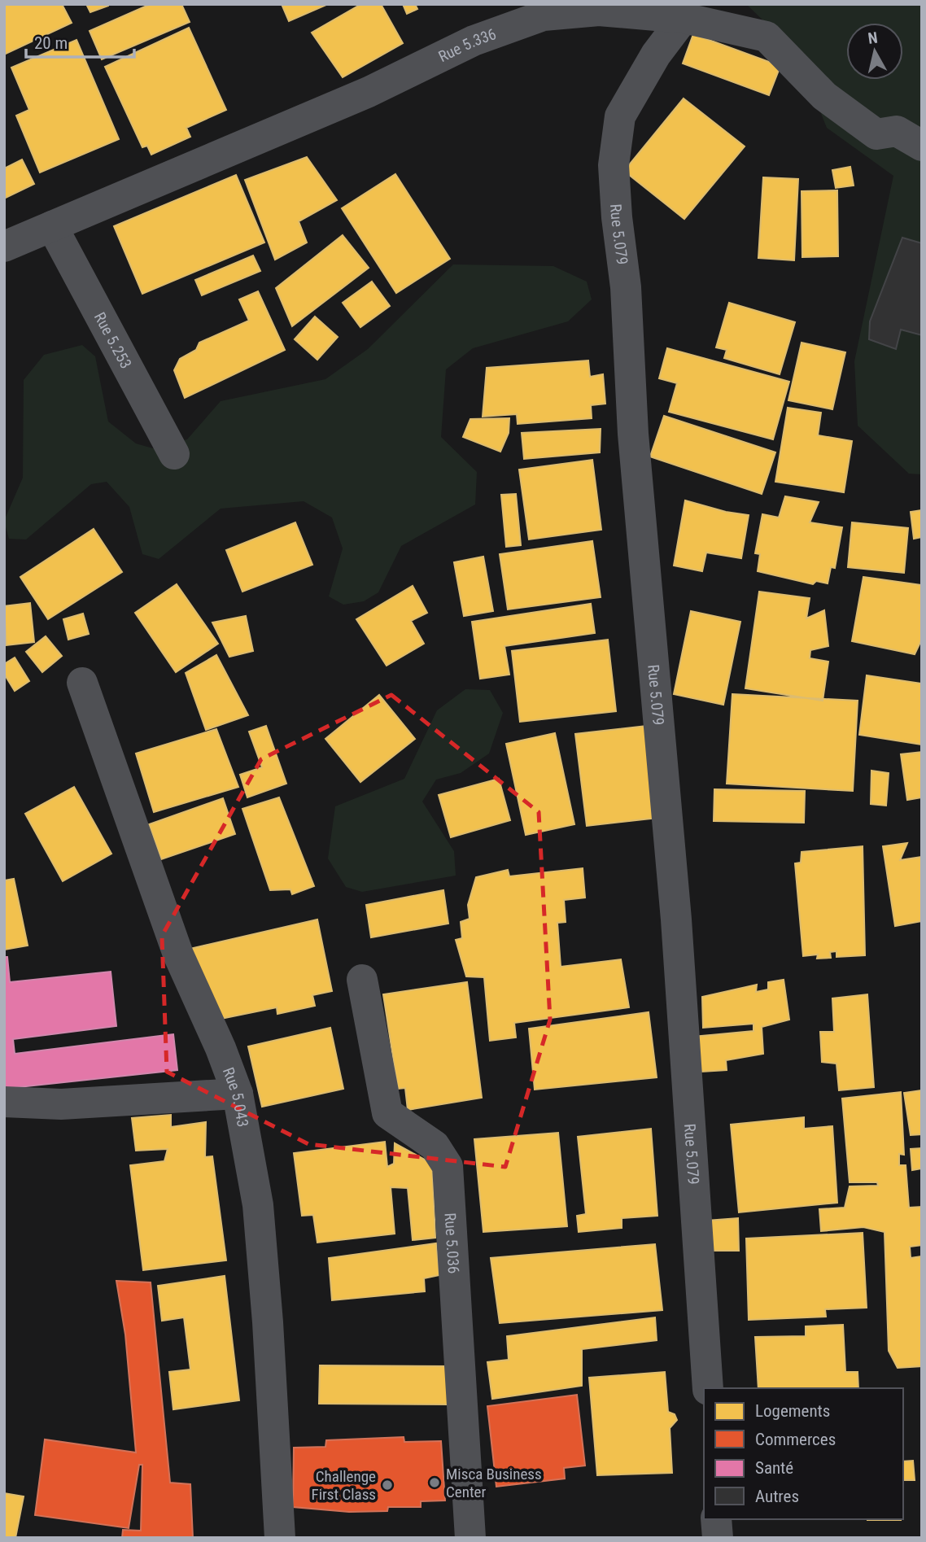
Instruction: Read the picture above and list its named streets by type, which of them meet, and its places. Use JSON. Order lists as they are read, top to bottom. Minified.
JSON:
{"streets":{"street":["Rue 5.336","Rue 5.079","Rue 5.253","Rue 5.043","Rue 5.036"]},"crossings":[["Rue 5.336","Rue 5.079"],["Rue 5.336","Rue 5.253"]],"places":["Misca Business Center","Challenge First Class"],"legend":["Logements","Commerces","Santé","Autres"],"scale_bar":"20 m","north":"top"}
